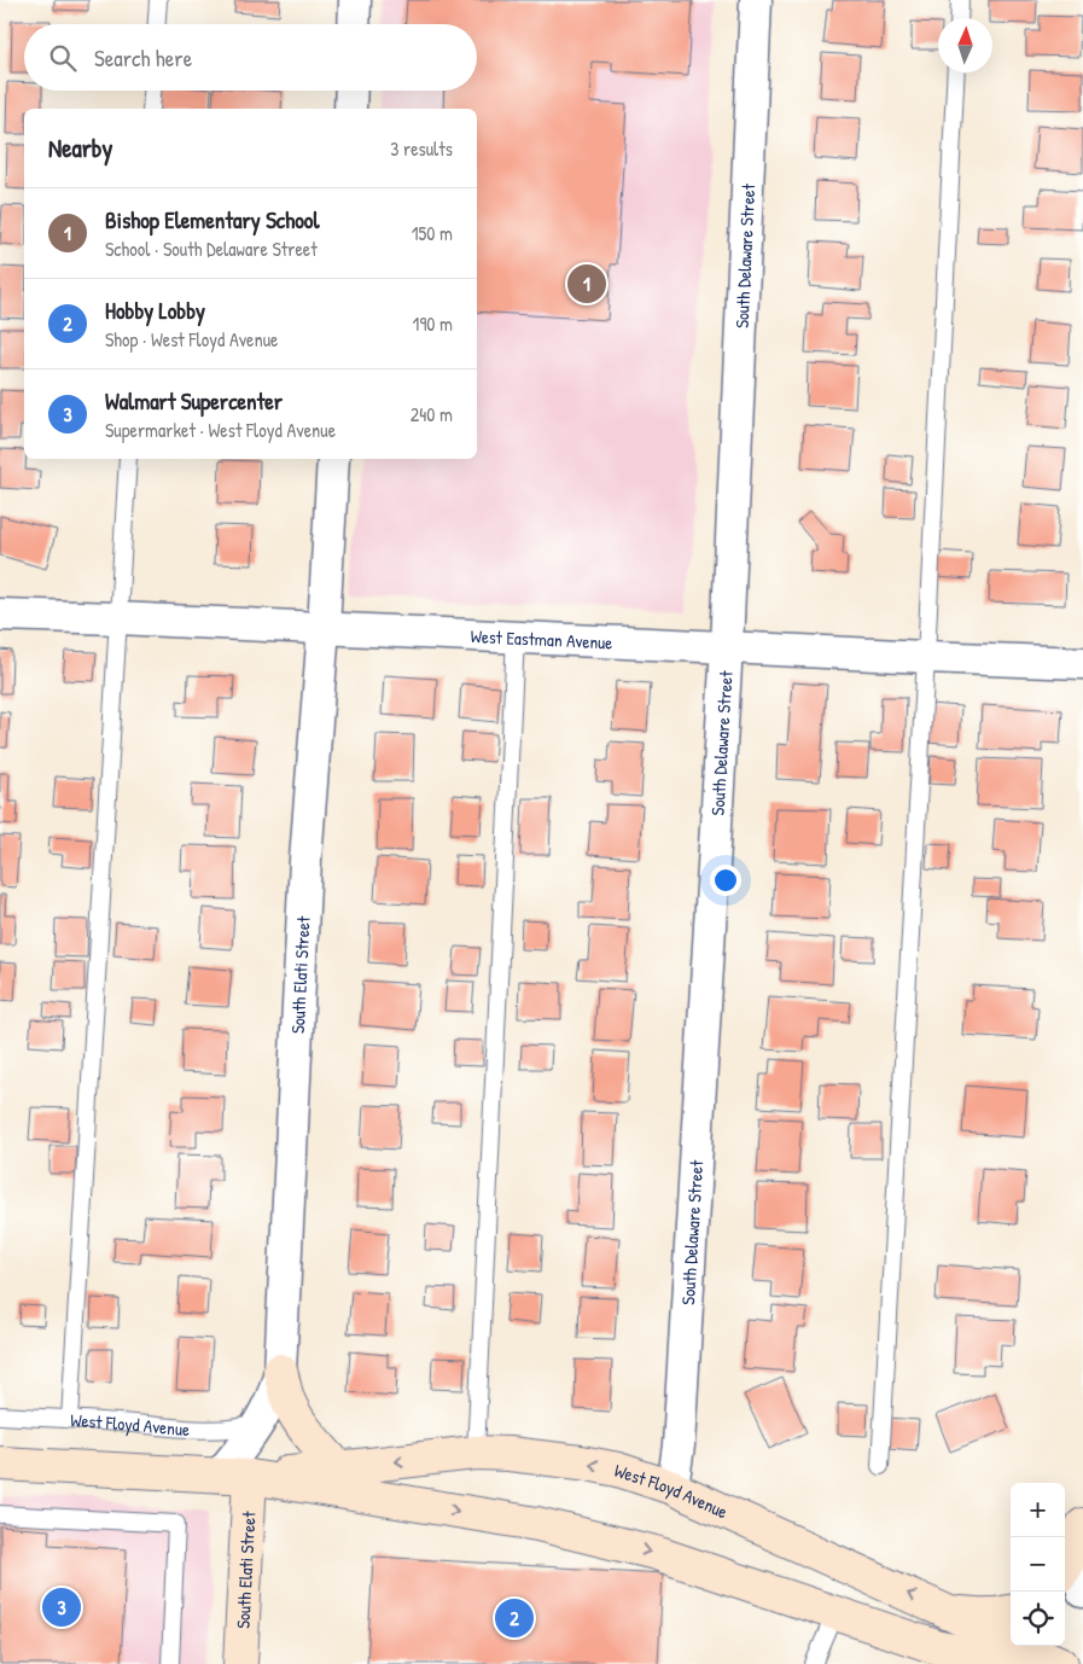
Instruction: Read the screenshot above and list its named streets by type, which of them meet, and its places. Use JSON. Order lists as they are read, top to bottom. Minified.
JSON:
{"streets":{"street":["South Delaware Street","West Eastman Avenue","South Elati Street","West Floyd Avenue"]},"crossings":[["South Delaware Street","West Eastman Avenue"],["South Delaware Street","West Floyd Avenue"],["West Eastman Avenue","South Elati Street"],["South Elati Street","West Floyd Avenue"]],"north":"top","page":{"search":"Search here","heading":["Nearby","3 results"],"list":[{"mark":"1","name":"Bishop Elementary School","note":"School · South Delaware Street","value":"150 m"},{"mark":"2","name":"Hobby Lobby","note":"Shop · West Floyd Avenue","value":"190 m"},{"mark":"3","name":"Walmart Supercenter","note":"Supermarket · West Floyd Avenue","value":"240 m"}],"pins":["1","3","2"],"map_buttons":["+","−"]}}
